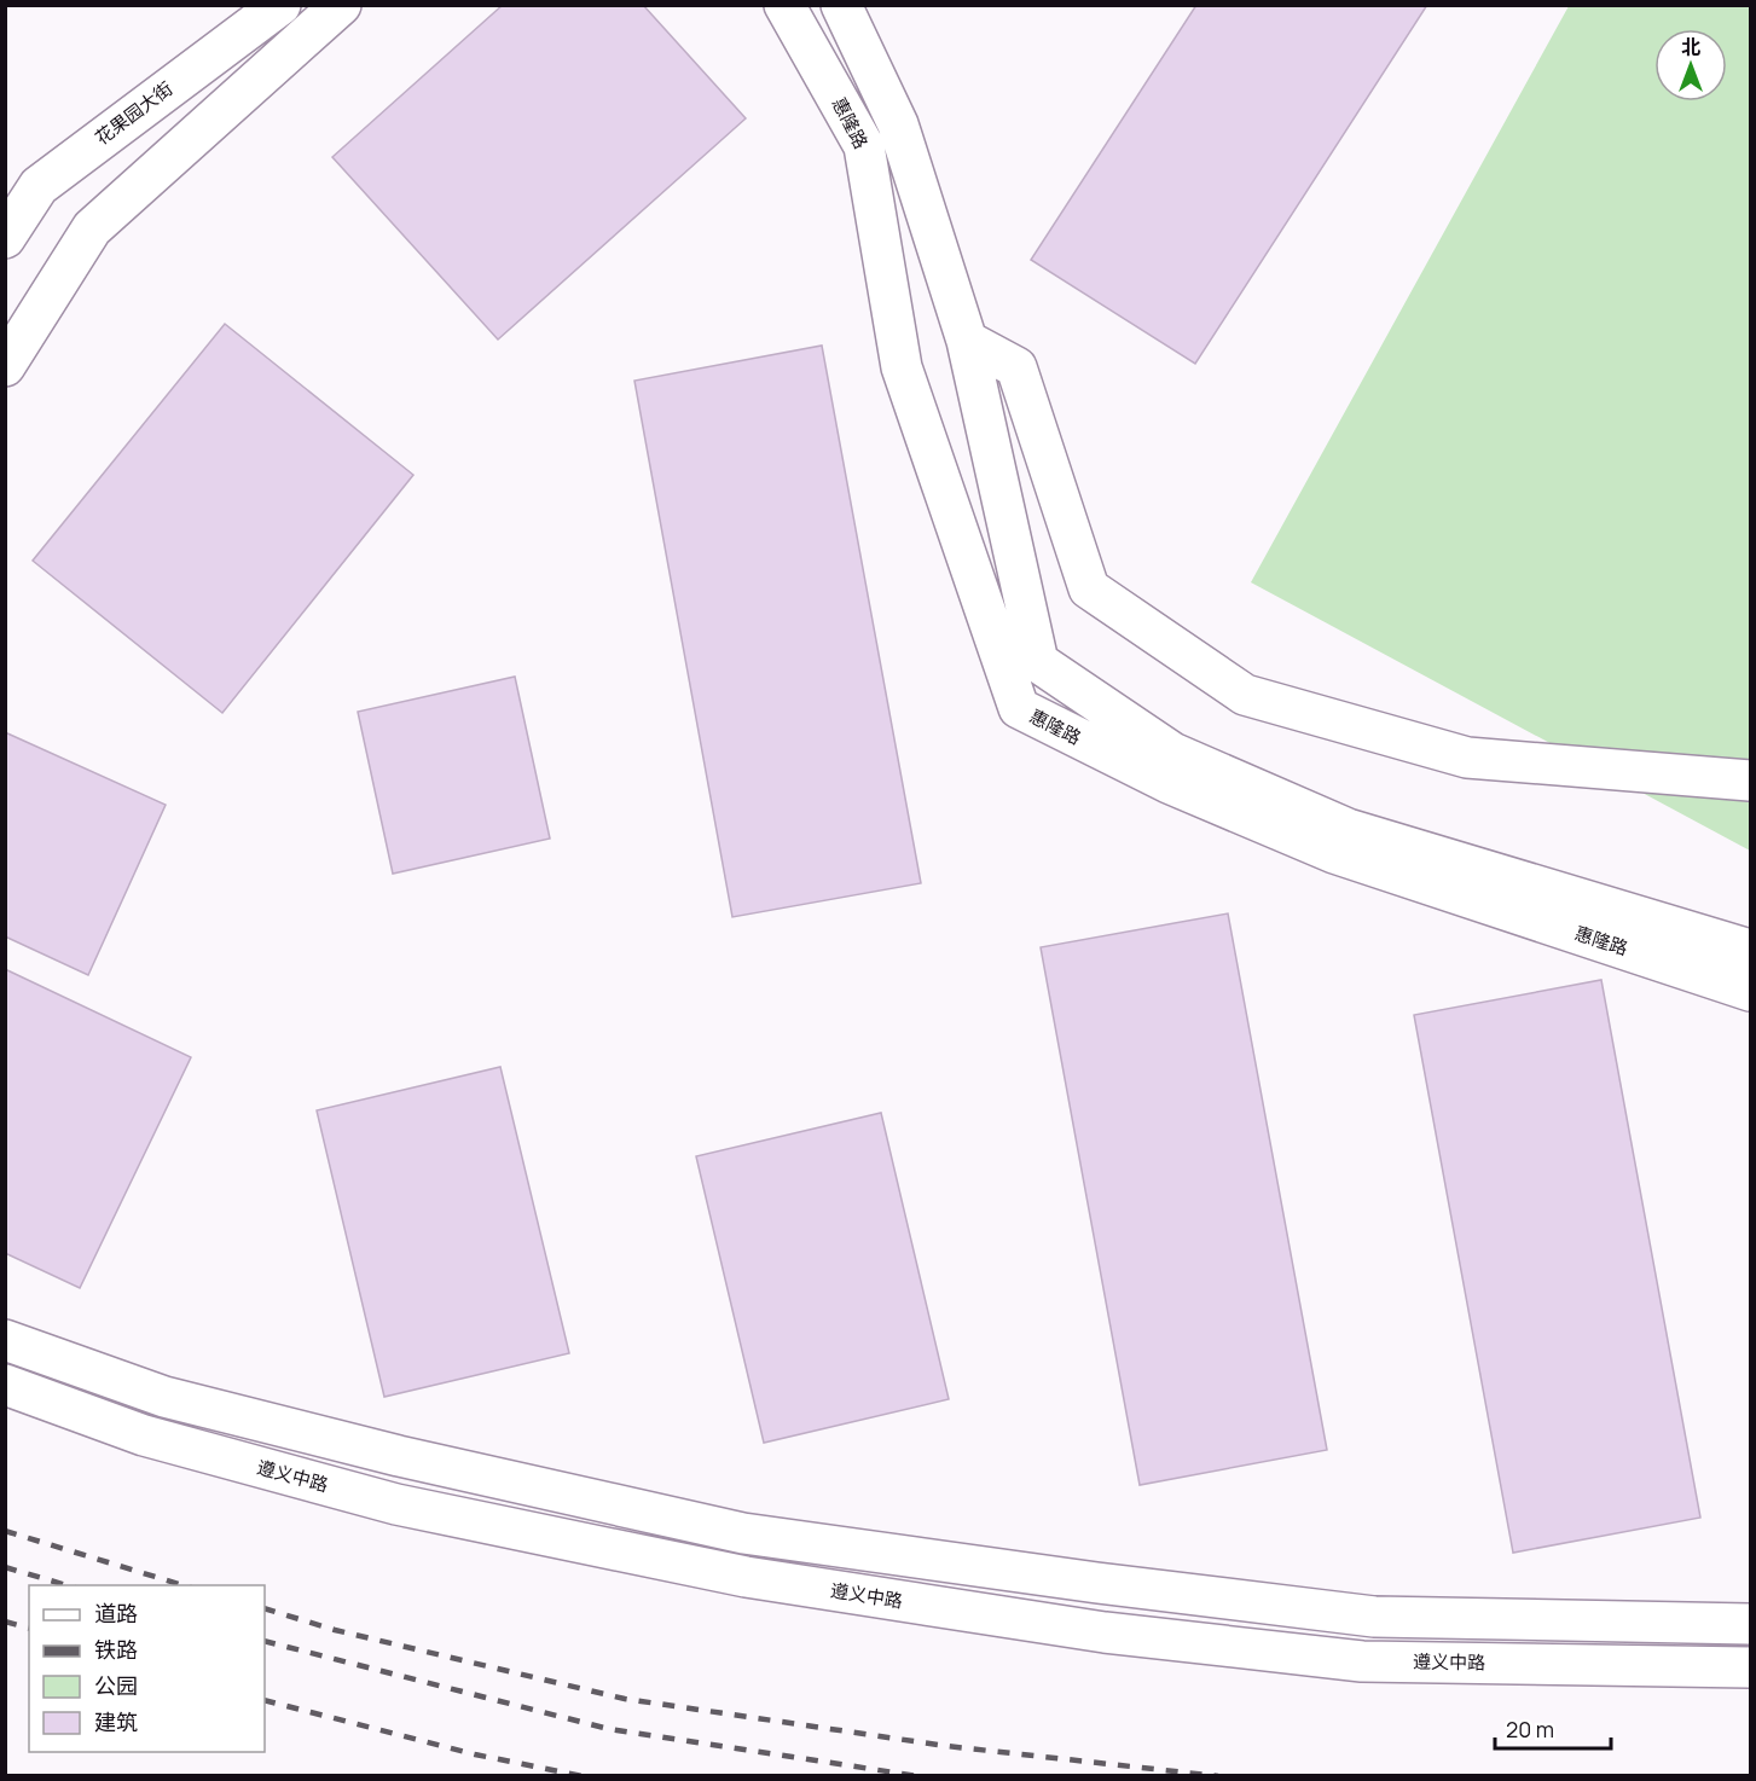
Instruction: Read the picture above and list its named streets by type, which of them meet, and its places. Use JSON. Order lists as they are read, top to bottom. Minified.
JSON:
{"streets":{"street":["花果园大街","惠隆路","遵义中路"]},"legend":["道路","铁路","公园","建筑"],"scale_bar":"20 m","north":"top"}
